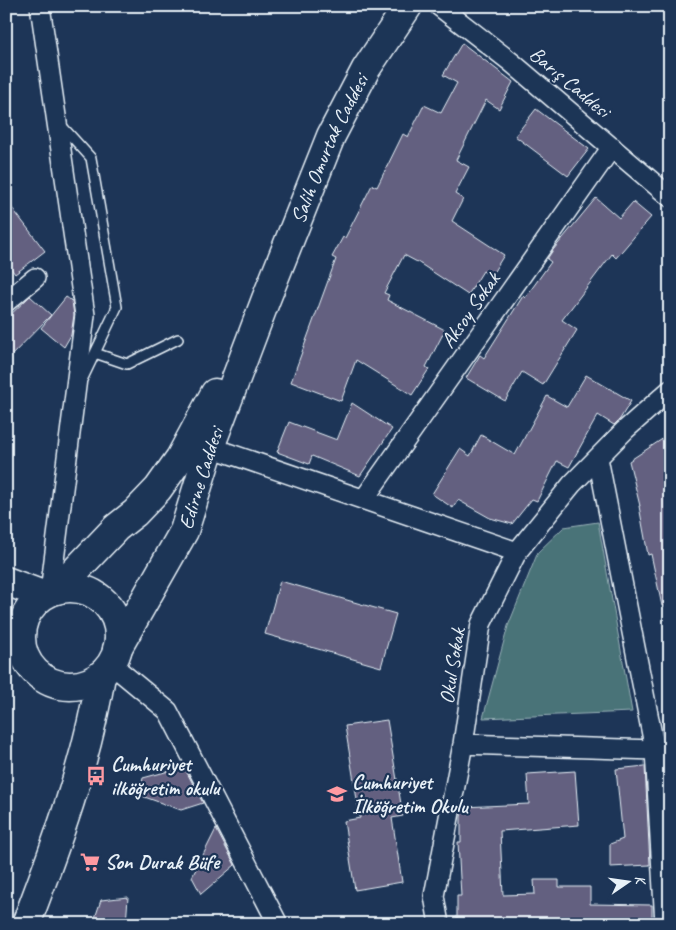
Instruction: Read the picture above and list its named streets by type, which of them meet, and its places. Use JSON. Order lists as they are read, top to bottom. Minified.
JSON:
{"streets":{"main road":["Salih Omurtak Caddesi","Edirne Caddesi"],"street":["Barış Caddesi","Aksoy Sokak","Okul Sokak"]},"crossings":[["Barış Caddesi","Aksoy Sokak"],["Salih Omurtak Caddesi","Edirne Caddesi"]],"places":{"bus stop":["Cumhuriyet ilköğretim okulu"],"school or university":["Cumhuriyet İlköğretim Okulu"],"supermarket":["Son Durak Büfe"]},"north":"right"}
